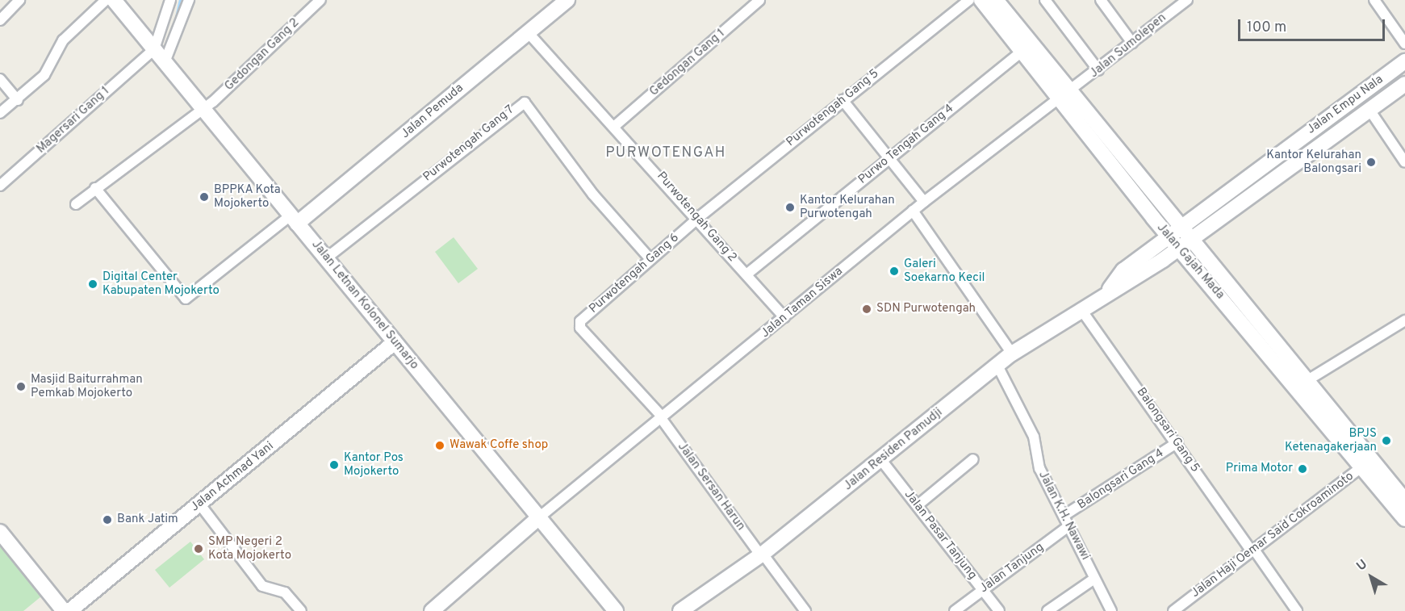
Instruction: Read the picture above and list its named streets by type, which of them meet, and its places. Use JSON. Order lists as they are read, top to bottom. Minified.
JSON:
{"streets":{"main road":["Jalan Empu Nala","Jalan Pemuda","Jalan Gajah Mada","Jalan Letnan Kolonel Sumarjo","Jalan Residen Pamudji","Jalan Achmad Yani"],"street":["Jalan Sumolepen","Gedongan Gang 2","Gedongan Gang 1","Purwotengah Gang 5","Magersari Gang 1","Purwotengah Gang 7","Purwo Tengah Gang 4","Purwotengah Gang 2","Purwotengah Gang 6","Jalan Taman Siswa","Balongsari Gang 5","Balongsari Gang 4","Jalan Sersan Harun","Jalan K.H. Nawawi","Jalan Pasar Tanjung","Jalan Haji Oemar Said Cokroaminoto","Jalan Tanjung"]},"crossings":[["Jalan Sumolepen","Jalan Gajah Mada"],["Jalan Sumolepen","Jalan Taman Siswa"],["Gedongan Gang 2","Jalan Letnan Kolonel Sumarjo"],["Gedongan Gang 1","Purwotengah Gang 2"],["Jalan Empu Nala","Jalan Gajah Mada"],["Jalan Empu Nala","Jalan Residen Pamudji"],["Purwotengah Gang 5","Purwotengah Gang 2"],["Purwotengah Gang 5","Purwotengah Gang 6"],["Jalan Pemuda","Purwotengah Gang 2"],["Jalan Pemuda","Jalan Letnan Kolonel Sumarjo"],["Magersari Gang 1","Jalan Letnan Kolonel Sumarjo"],["Purwotengah Gang 7","Purwotengah Gang 6"],["Purwotengah Gang 7","Jalan Letnan Kolonel Sumarjo"],["Purwo Tengah Gang 4","Purwotengah Gang 2"],["Purwo Tengah Gang 4","Jalan Gajah Mada"],["Purwotengah Gang 2","Purwotengah Gang 6"],["Purwotengah Gang 2","Jalan Taman Siswa"],["Jalan Gajah Mada","Jalan Taman Siswa"],["Jalan Gajah Mada","Jalan Residen Pamudji"],["Jalan Gajah Mada","Jalan Haji Oemar Said Cokroaminoto"],["Purwotengah Gang 6","Jalan Taman Siswa"],["Purwotengah Gang 6","Jalan Sersan Harun"],["Jalan Taman Siswa","Jalan Letnan Kolonel Sumarjo"],["Jalan Taman Siswa","Jalan Sersan Harun"],["Jalan Letnan Kolonel Sumarjo","Jalan Achmad Yani"],["Balongsari Gang 5","Jalan Residen Pamudji"],["Balongsari Gang 5","Balongsari Gang 4"],["Balongsari Gang 5","Jalan Haji Oemar Said Cokroaminoto"],["Jalan Residen Pamudji","Jalan Sersan Harun"],["Jalan Residen Pamudji","Jalan K.H. Nawawi"],["Jalan Residen Pamudji","Jalan Pasar Tanjung"],["Balongsari Gang 4","Jalan K.H. Nawawi"],["Jalan K.H. Nawawi","Jalan Tanjung"],["Jalan Pasar Tanjung","Jalan Tanjung"]],"districts":["PURWOTENGAH"],"places":["Kantor Kelurahan Balongsari","BPPKA Kota Mojokerto","Kantor Kelurahan Purwotengah","Galeri Soekarno Kecil","Digital Center Kabupaten Mojokerto","SDN Purwotengah","Masjid Baiturrahman Pemkab Mojokerto","BPJS Ketenagakerjaan","Wawak Coffe shop","Kantor Pos Mojokerto","Prima Motor","Bank Jatim","SMP Negeri 2 Kota Mojokerto"],"scale_bar":"100 m","north":"top left"}
